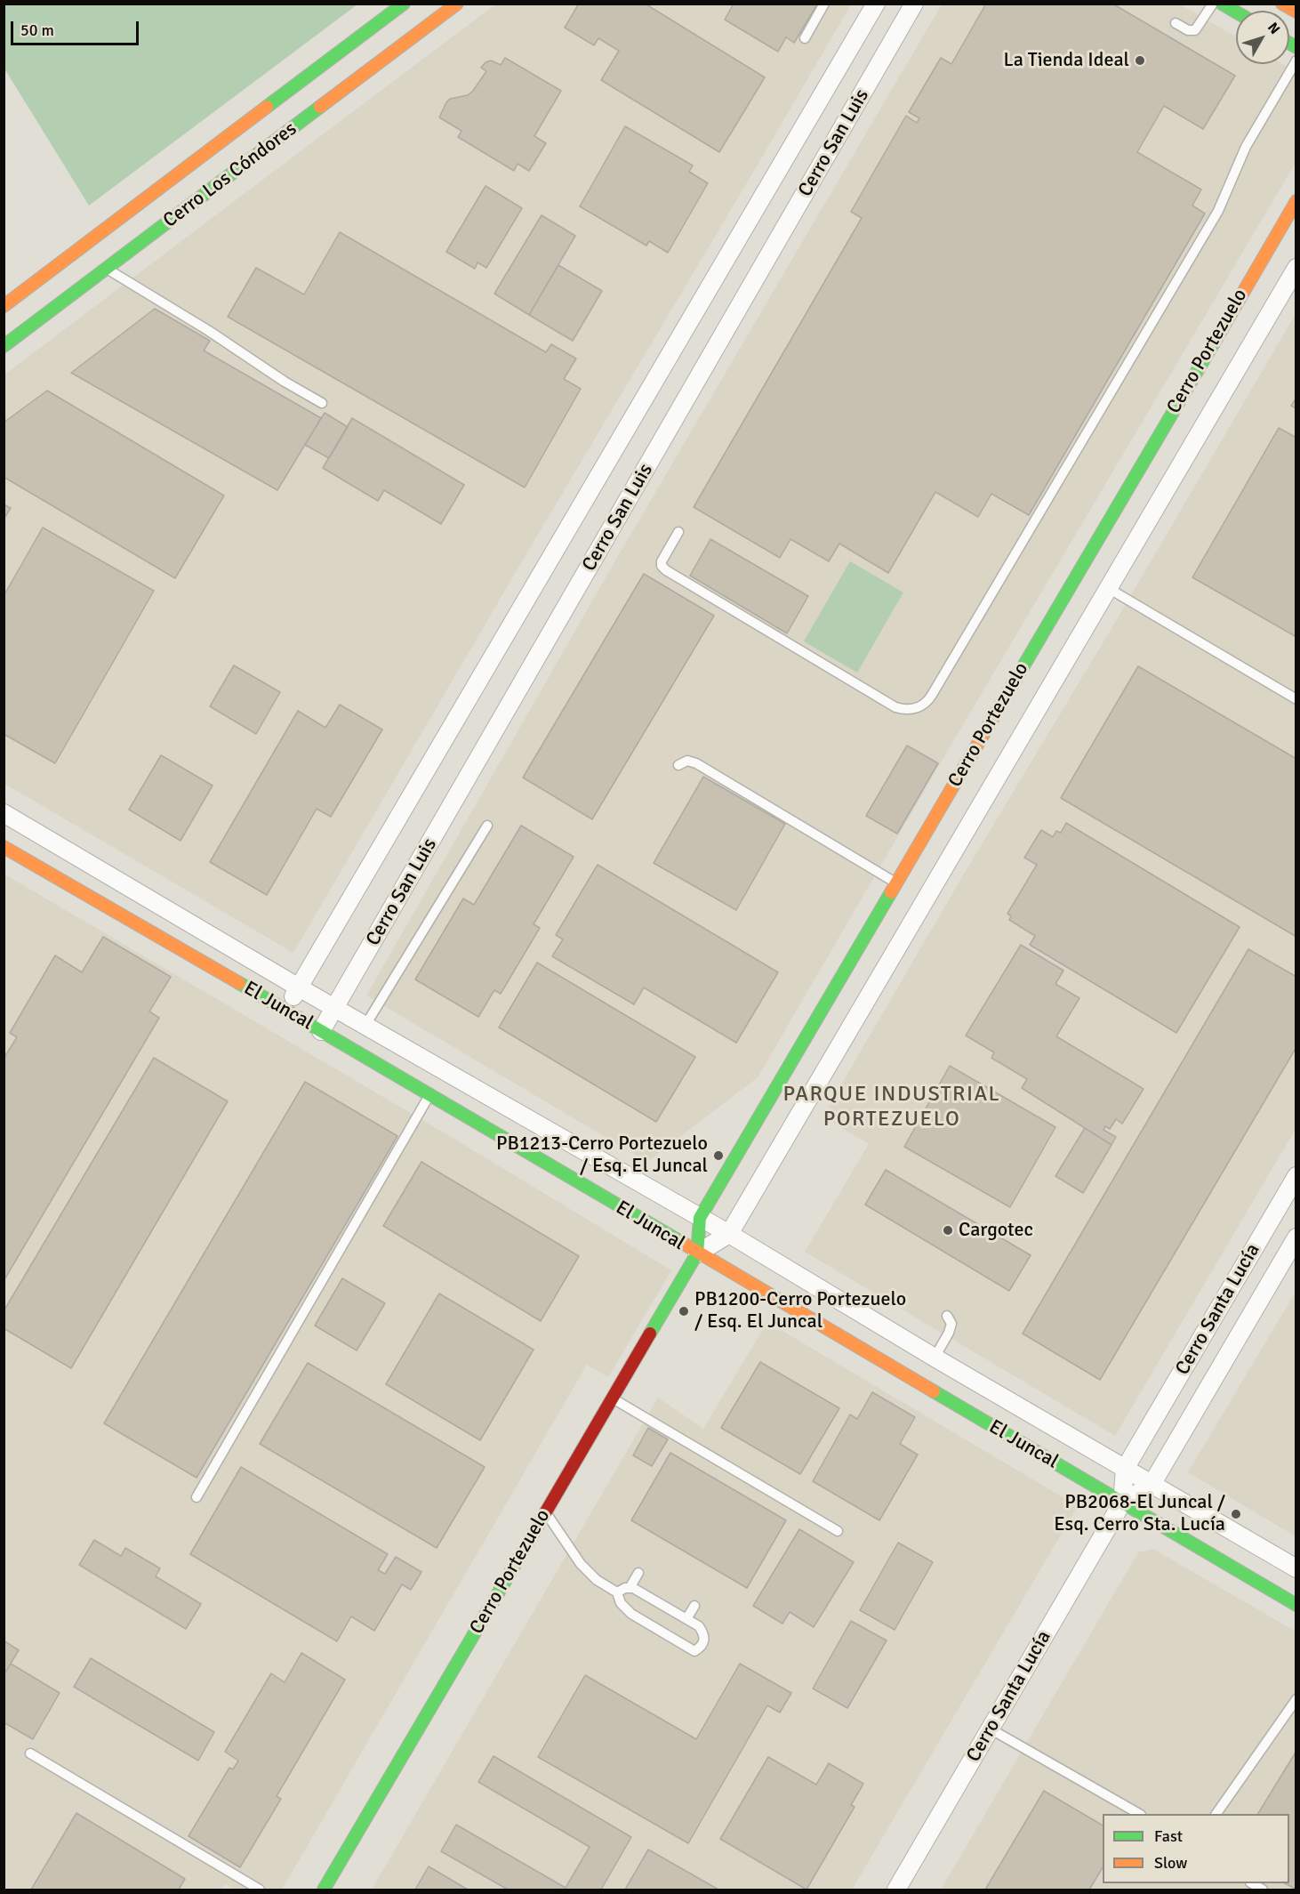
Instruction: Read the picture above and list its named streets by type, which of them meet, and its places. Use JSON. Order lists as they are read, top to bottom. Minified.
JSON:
{"streets":{"street":["Cerro San Luis","Cerro Los Cóndores","Cerro Portezuelo","El Juncal","Cerro Santa Lucía"]},"crossings":[["Cerro San Luis","El Juncal"],["Cerro Portezuelo","El Juncal"],["El Juncal","Cerro Santa Lucía"]],"districts":["PARQUE INDUSTRIAL PORTEZUELO"],"places":["La Tienda Ideal","PB1213-Cerro Portezuelo / Esq. El Juncal","Cargotec","PB1200-Cerro Portezuelo / Esq. El Juncal","PB2068-El Juncal / Esq. Cerro Sta. Lucía"],"legend":["Fast","Slow"],"scale_bar":"50 m","north":"top right"}
